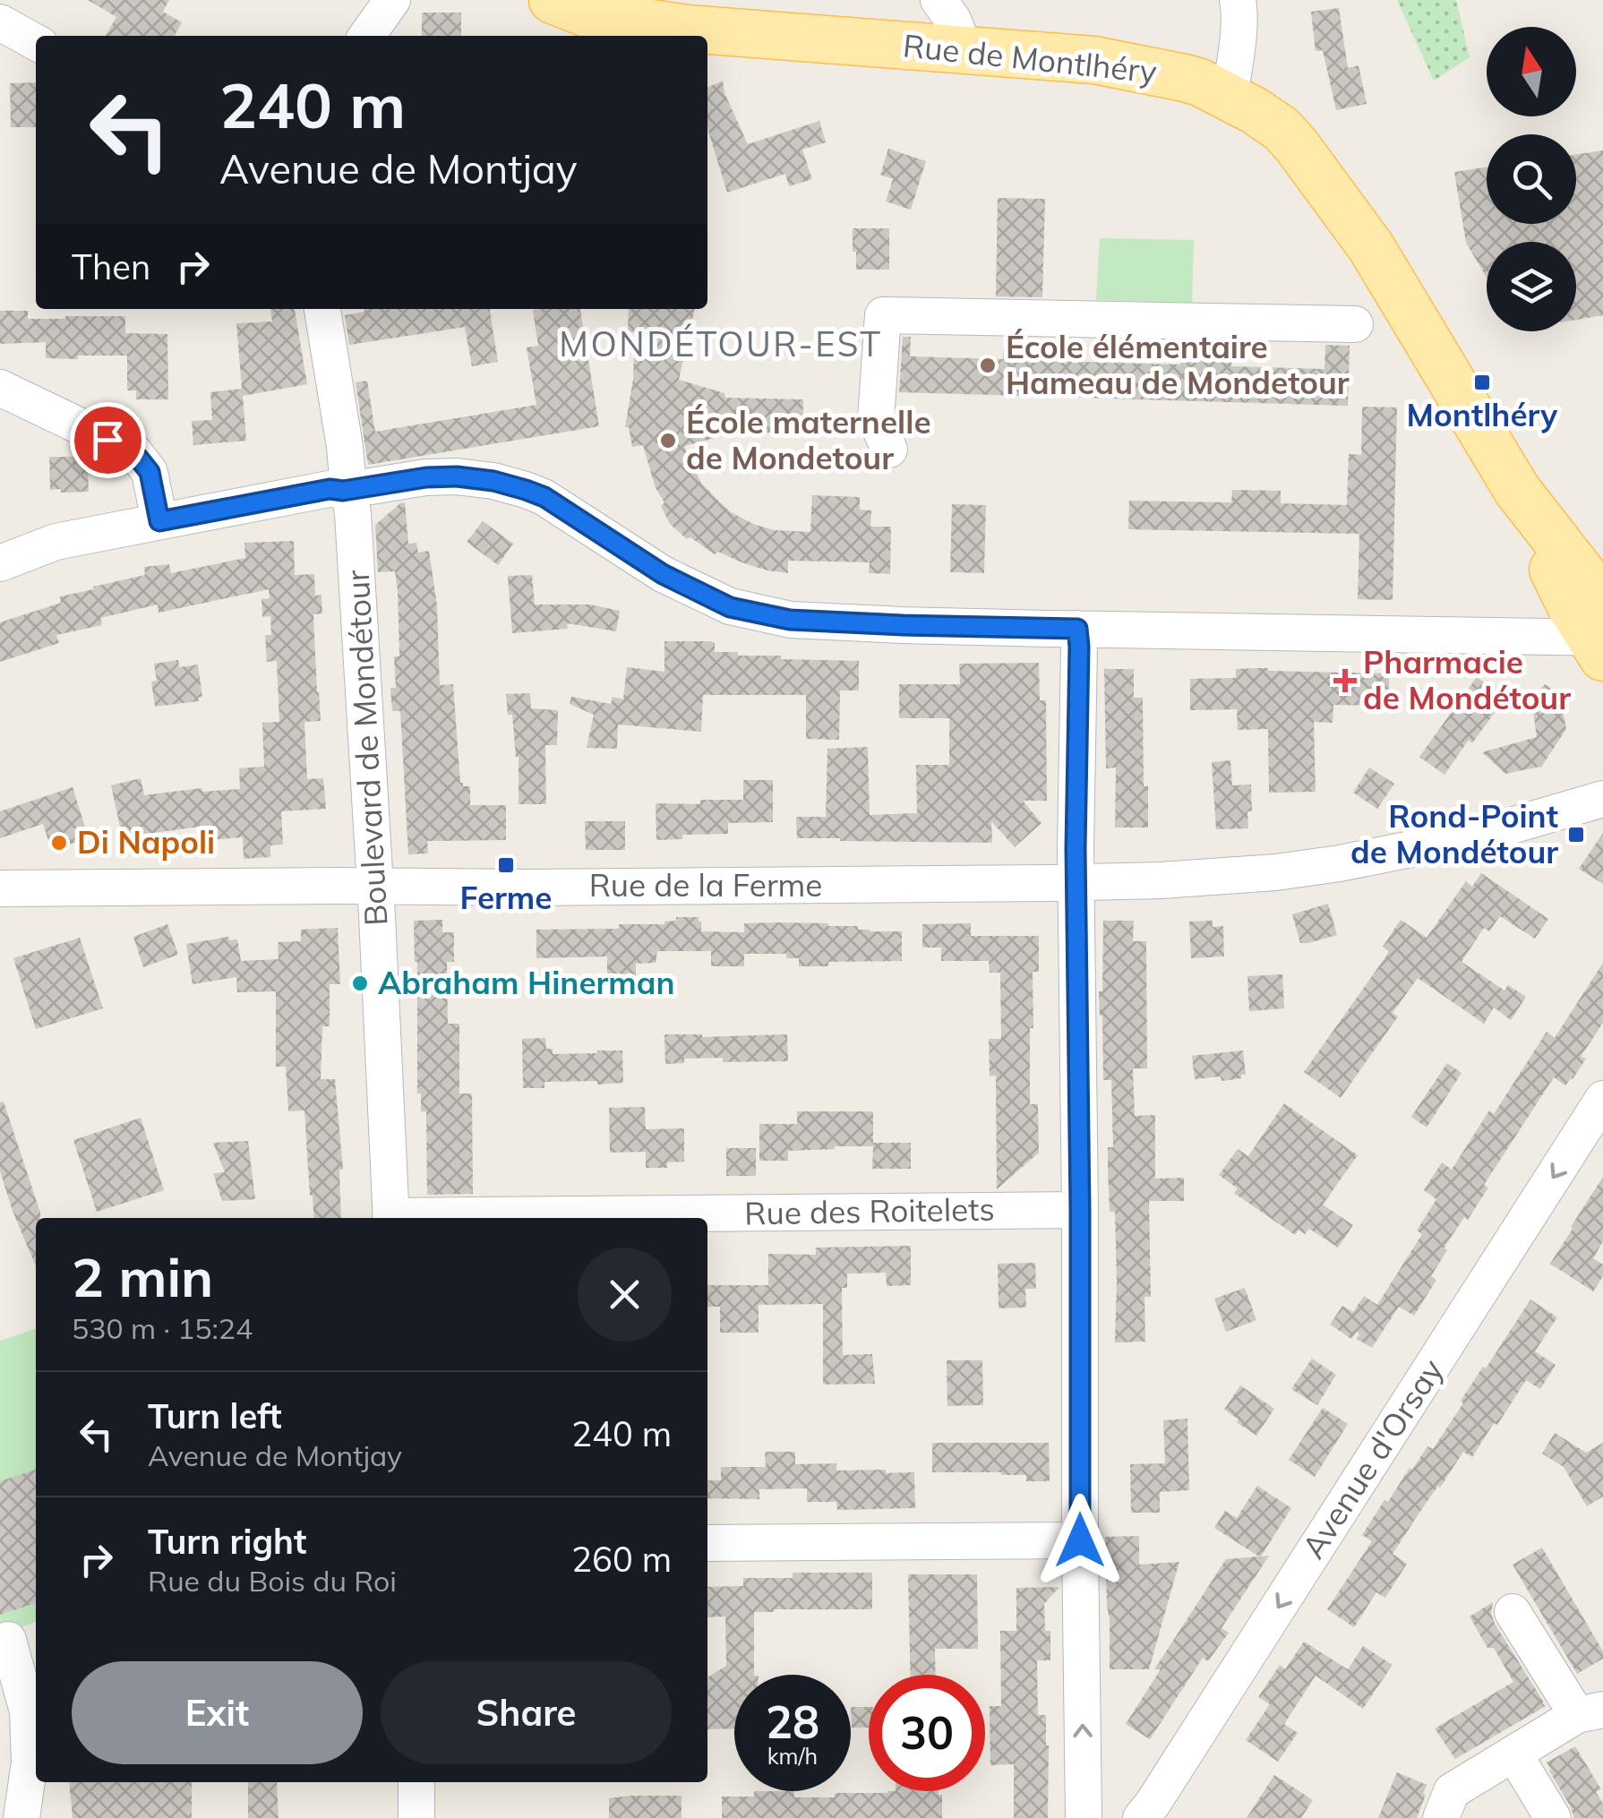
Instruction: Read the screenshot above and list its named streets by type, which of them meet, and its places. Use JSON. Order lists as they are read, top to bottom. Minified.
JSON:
{"streets":{"main road":["Rue de Montlhéry"],"street":["Boulevard de Mondétour","Rue de la Ferme","Rue des Roitelets","Avenue d'Orsay"]},"crossings":[["Boulevard de Mondétour","Rue de la Ferme"]],"one_way":["Avenue d'Orsay"],"districts":["MONDÉTOUR-EST"],"places":{"other":["École élémentaire Hameau de Mondetour","École maternelle de Mondetour","Di Napoli","Abraham Hinerman"],"transit":["Montlhéry","Rond-Point de Mondétour","Ferme"],"health":["Pharmacie de Mondétour"]},"north":"top","page":{"turn":["240 m","Avenue de Montjay"],"then":"Then","heading":["2 min","530 m · 15:24"],"list":[{"name":"Turn left","note":"Avenue de Montjay","value":"240 m"},{"name":"Turn right","note":"Rue du Bois du Roi","value":"260 m"}],"buttons":["Exit","Share"],"speed":"28 km/h","limit":"30"}}
